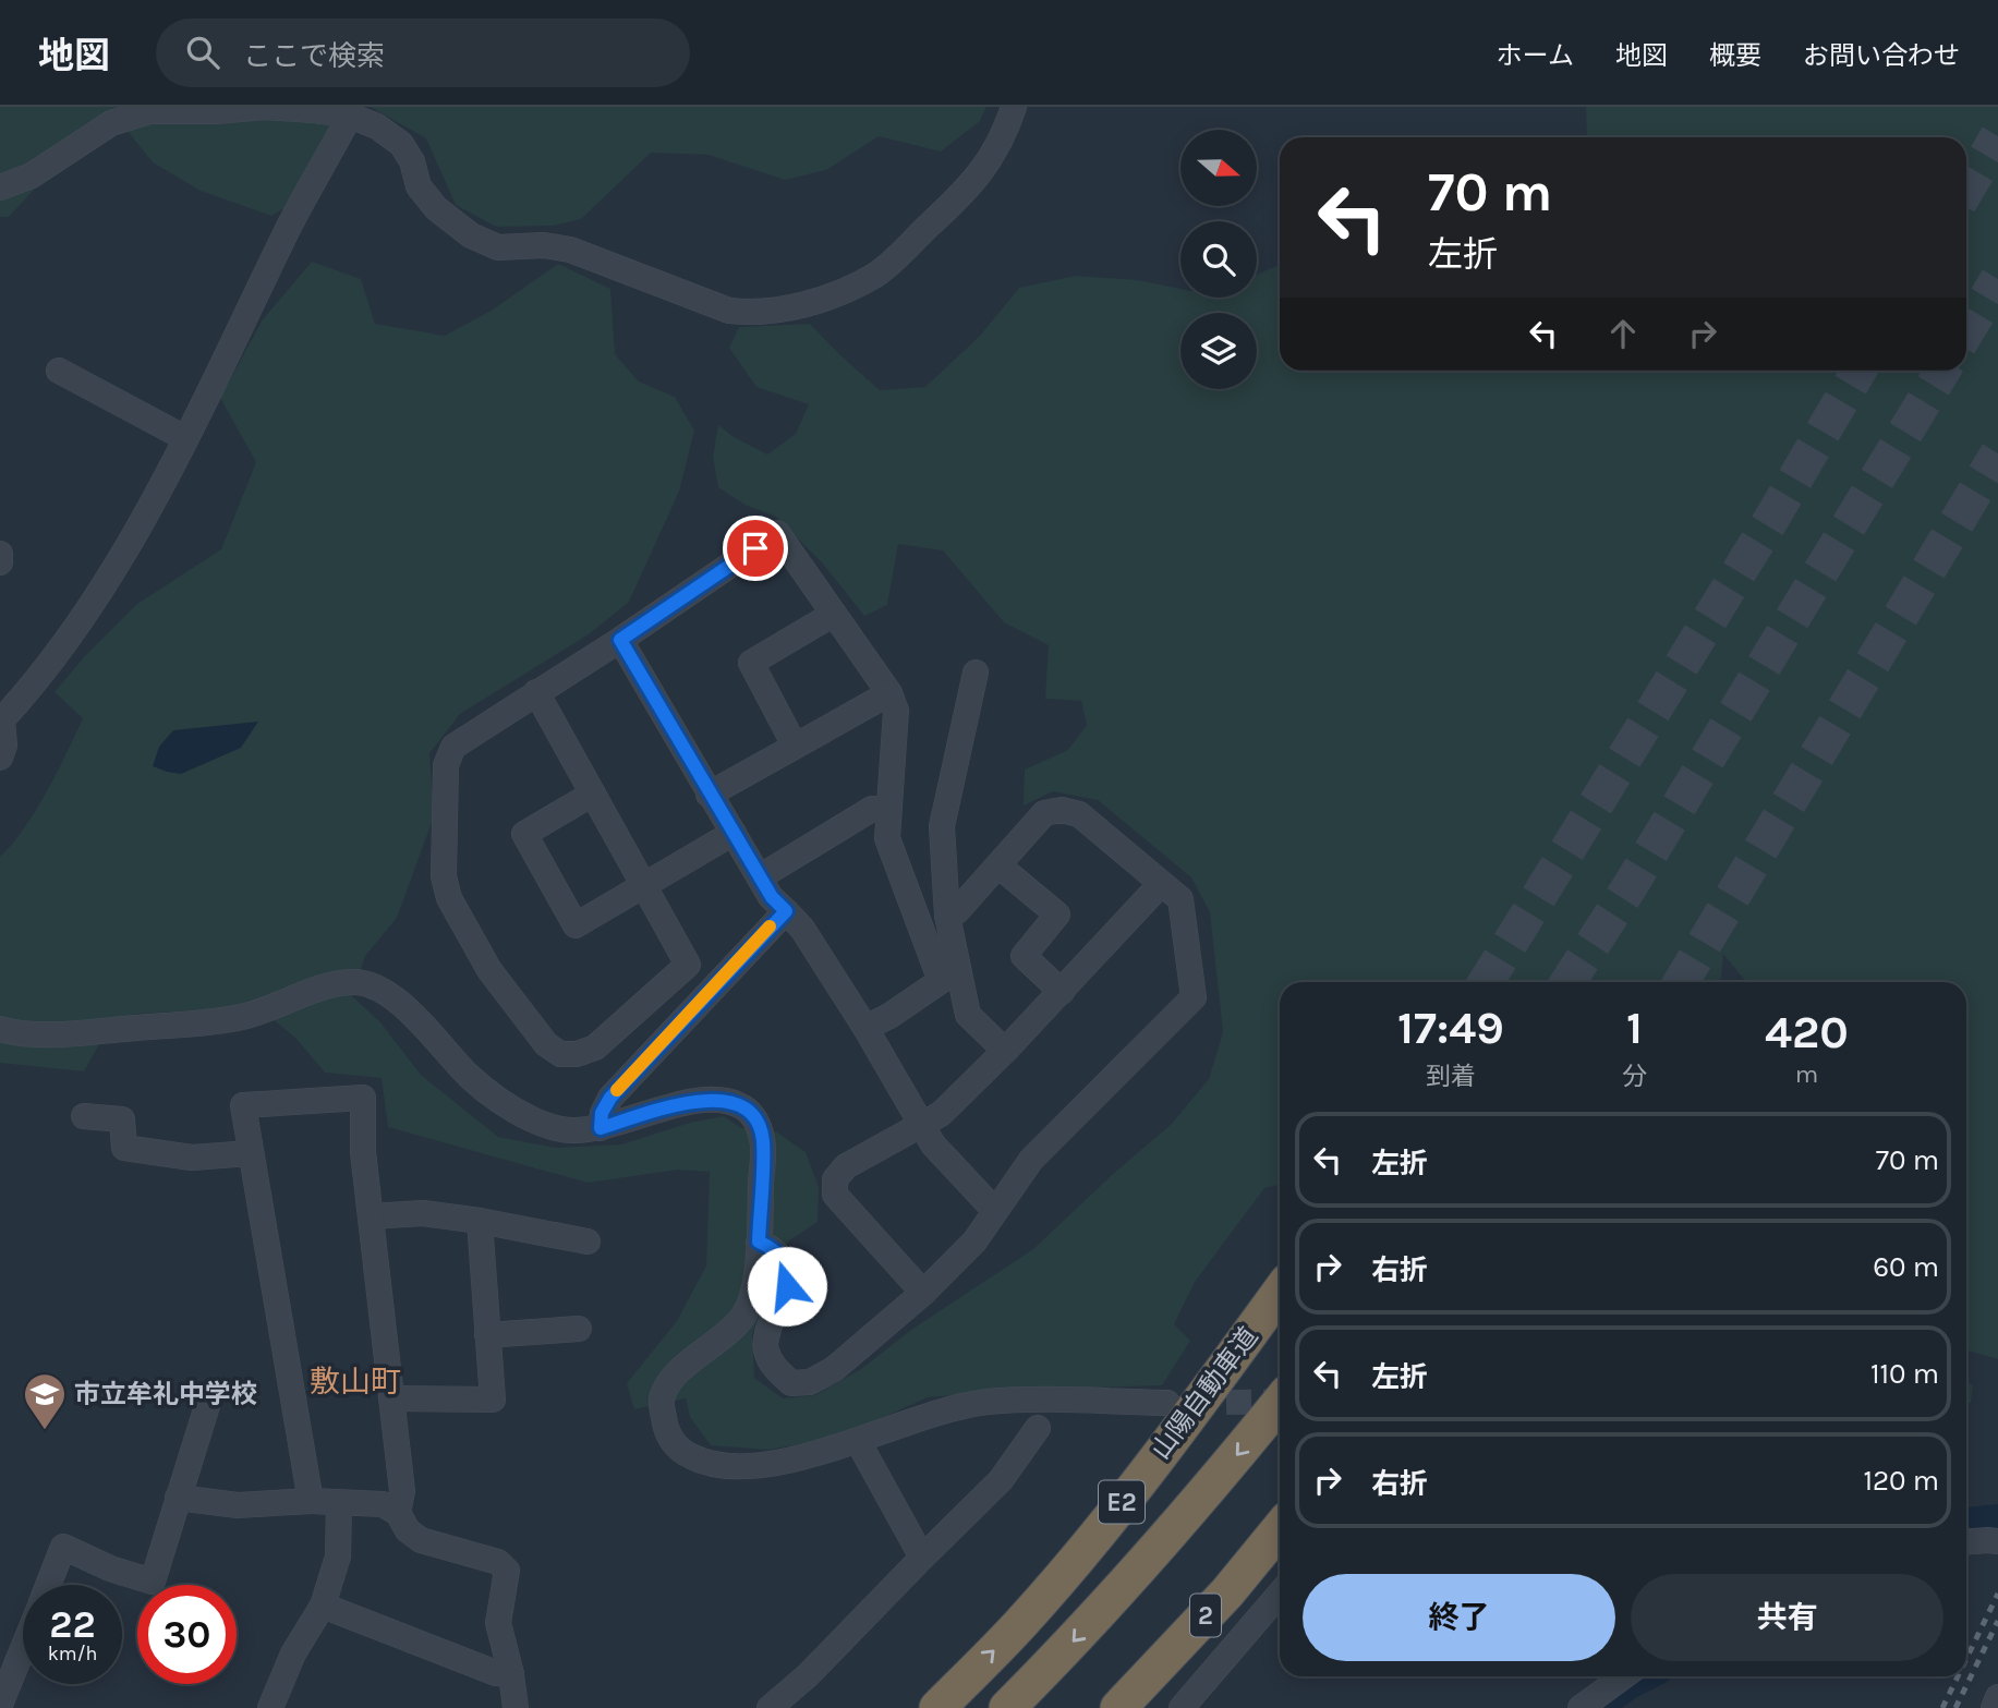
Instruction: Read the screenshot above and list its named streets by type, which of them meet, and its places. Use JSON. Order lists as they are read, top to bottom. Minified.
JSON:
{"streets":{"highway":["山陽自動車道","E2","2"]},"districts":["敷山町"],"places":{"school or university":["市立牟礼中学校"]},"north":"right","page":{"header":"地図","search":"ここで検索","nav":["ホーム","地図","概要","お問い合わせ"],"turn":["70 m","左折"],"eta":["17:49","到着","1","分","420","m"],"list":[{"name":"左折","value":"70 m"},{"name":"右折","value":"60 m"},{"name":"左折","value":"110 m"},{"name":"右折","value":"120 m"}],"buttons":["終了","共有"],"speed":"22 km/h","limit":"30"}}
